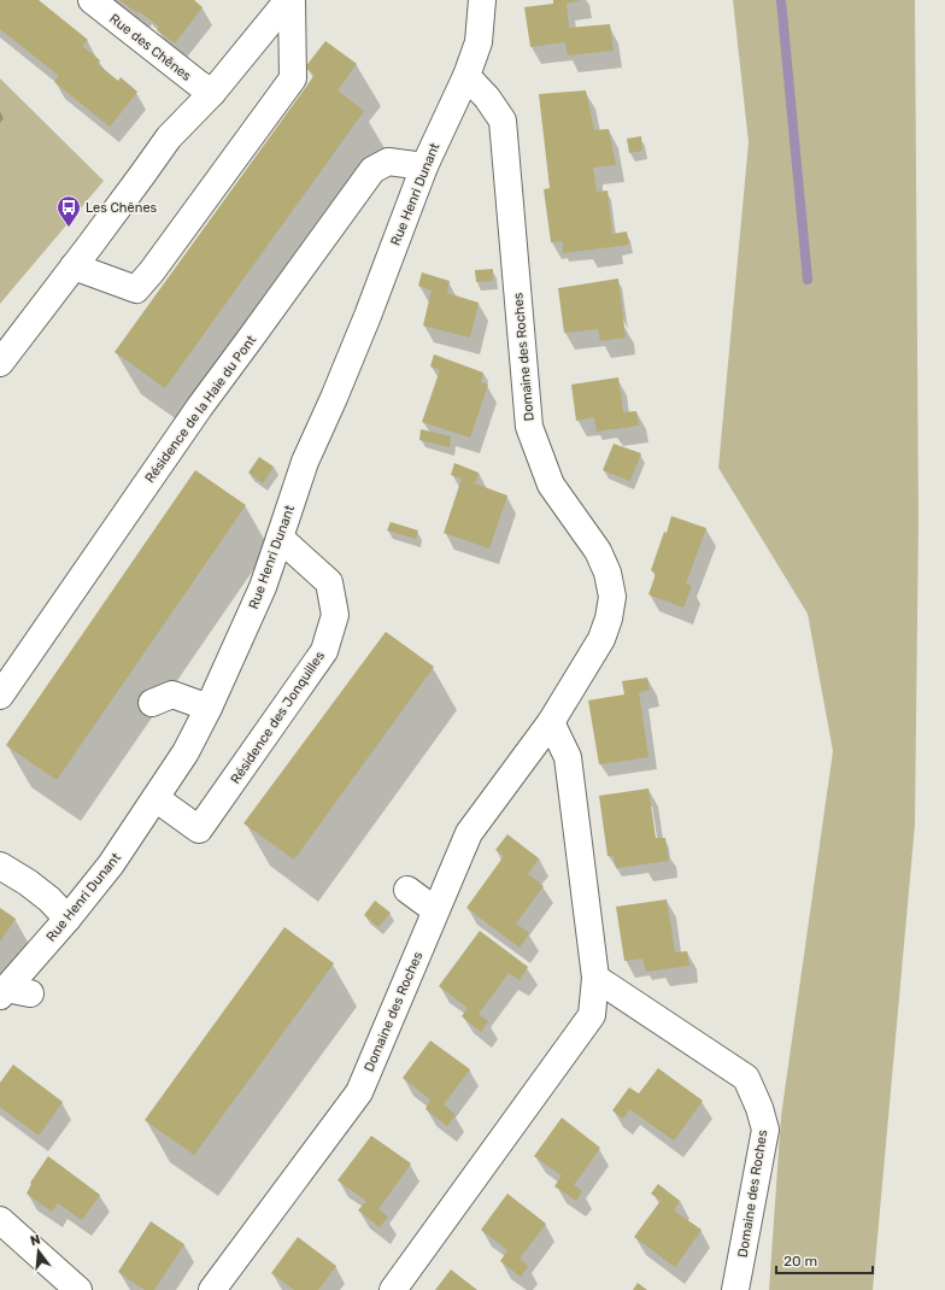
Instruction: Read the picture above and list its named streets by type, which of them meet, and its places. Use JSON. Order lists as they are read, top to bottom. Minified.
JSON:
{"streets":{"street":["Rue des Chênes","Rue Henri Dunant","Domaine des Roches","Résidence de la Haie du Pont","Résidence des Jonquilles"]},"crossings":[["Rue Henri Dunant","Domaine des Roches"],["Rue Henri Dunant","Résidence de la Haie du Pont"],["Rue Henri Dunant","Résidence des Jonquilles"]],"places":{"bus stop":["Les Chênes"]},"scale_bar":"20 m","north":"top"}
